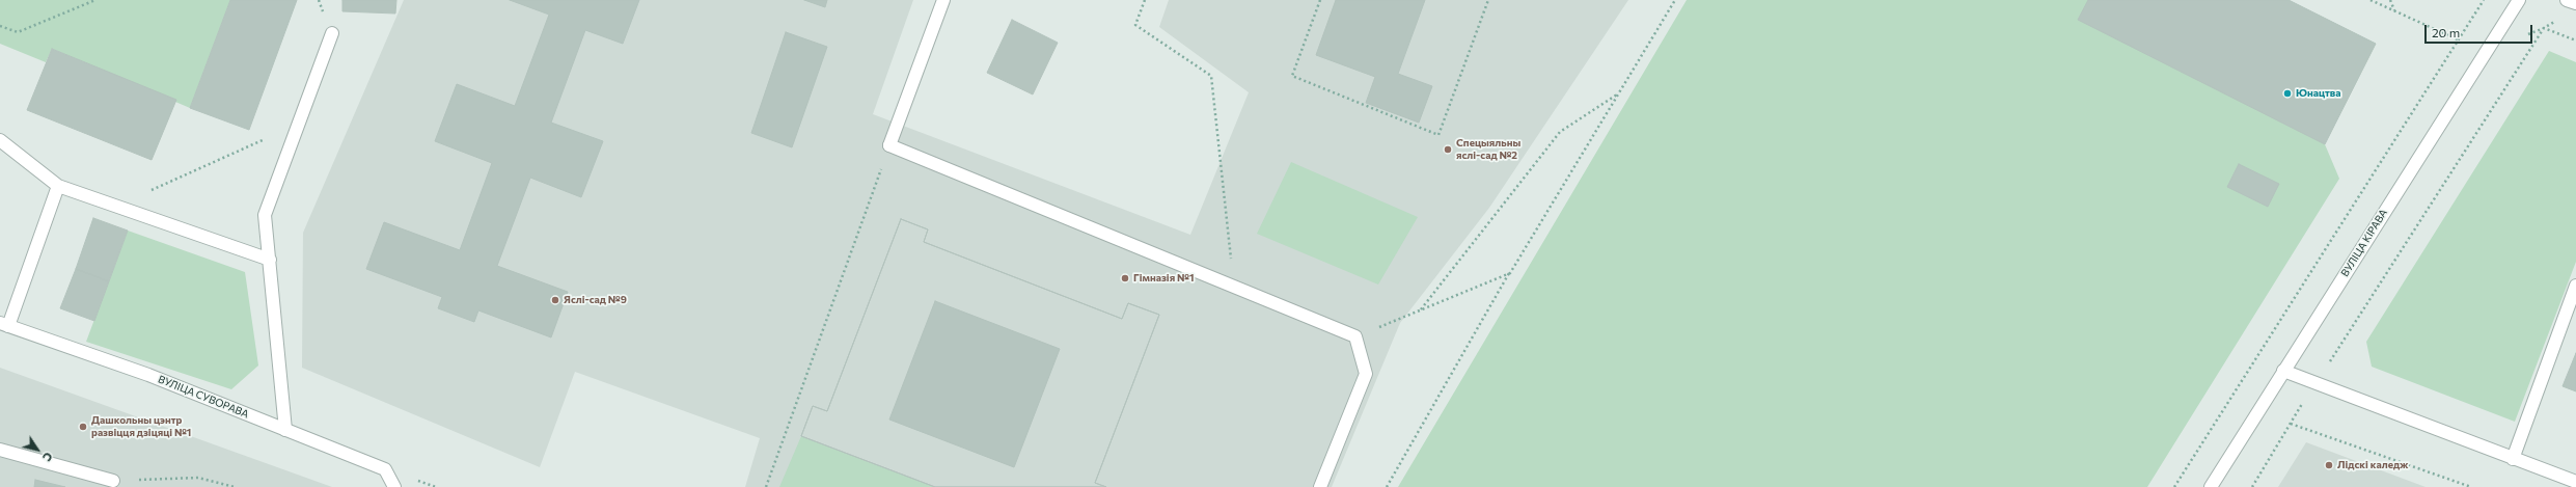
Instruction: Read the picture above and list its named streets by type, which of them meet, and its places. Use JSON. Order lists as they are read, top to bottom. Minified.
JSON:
{"streets":{"street":["ВУЛІЦА КІРАВА","ВУЛІЦА СУВОРАВА"]},"places":["Юнацтва","Спецыяльны яслі-сад №2","Гімназія №1","Яслі-сад №9","Дашкольны цэнтр развіцця дзіцяці №1","Лідскі каледж"],"scale_bar":"20 m","north":"bottom right"}
